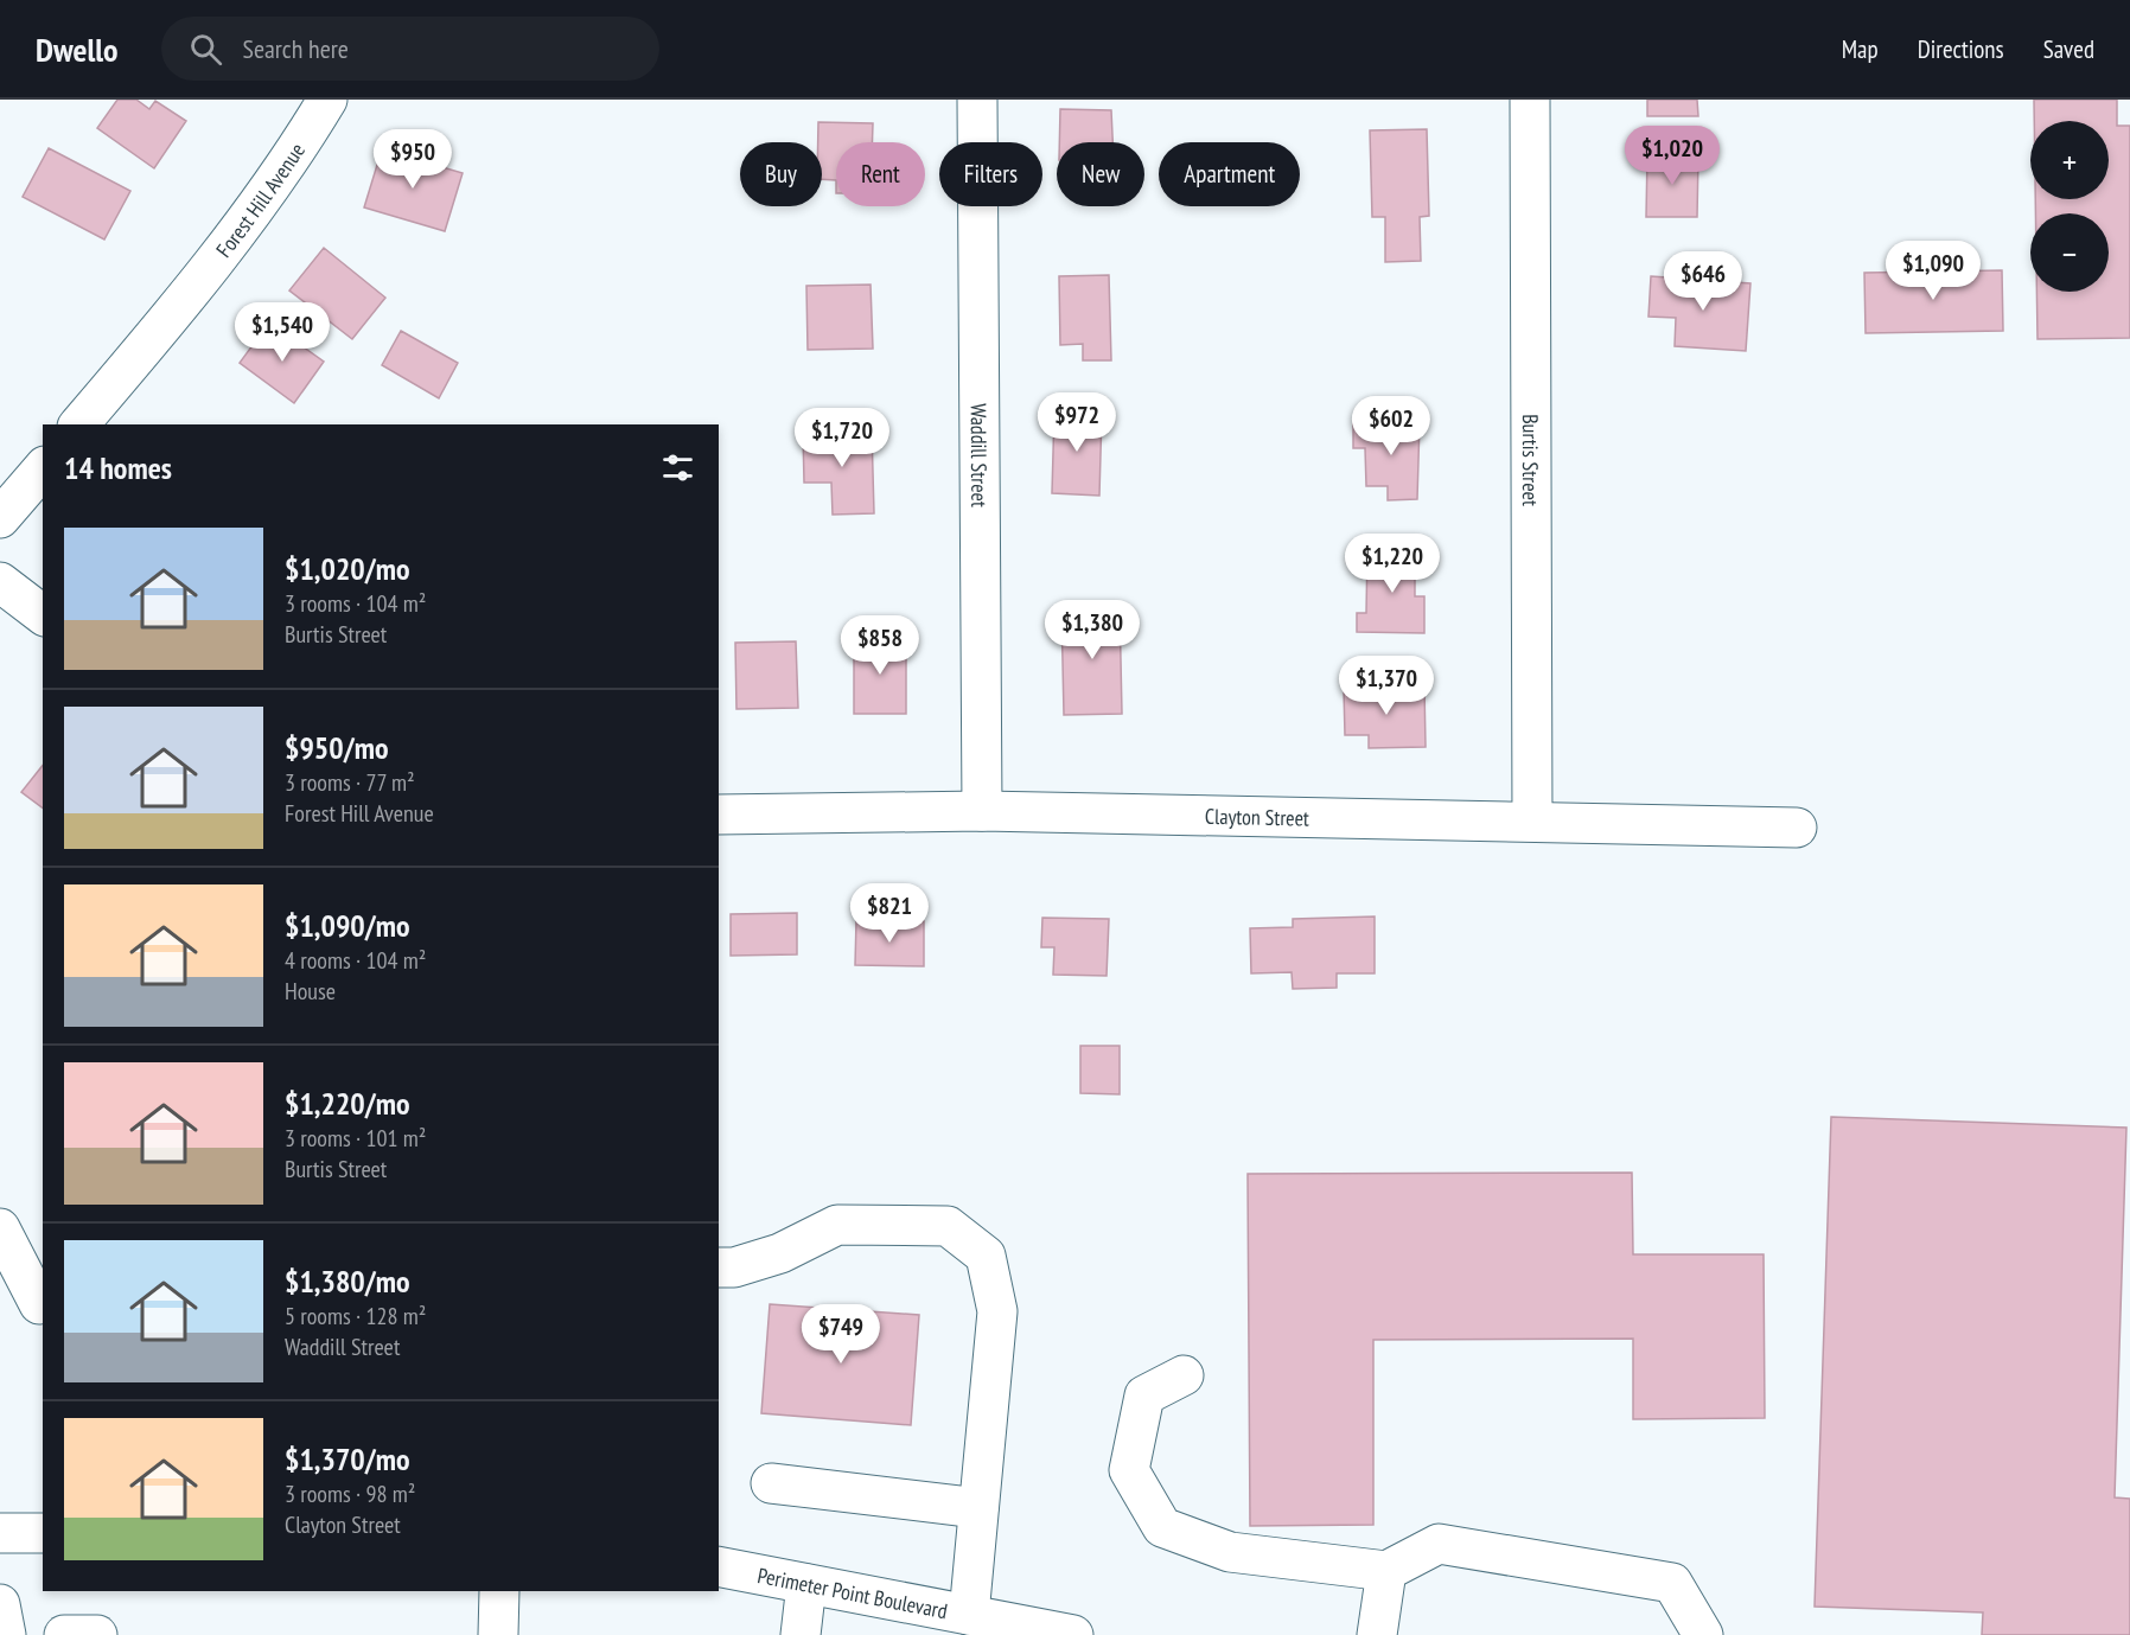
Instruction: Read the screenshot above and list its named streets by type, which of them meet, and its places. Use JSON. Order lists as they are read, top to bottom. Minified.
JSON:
{"streets":{"street":["Forest Hill Avenue","Waddill Street","Burtis Street","Clayton Street","Perimeter Point Boulevard"]},"crossings":[["Waddill Street","Clayton Street"],["Burtis Street","Clayton Street"]],"page":{"header":"Dwello","search":"Search here","nav":["Map","Directions","Saved"],"map_buttons":["+","−"],"price":["$1,020","$950","$1,090","$646","$1,540","$972","$602","$1,720","$1,220","$1,380","$858","$1,370","$821","$749"],"chip":["Buy","Rent","Filters","New","Apartment"],"heading":"14 homes","list":[{"name":"$1,020/mo","note":"3 rooms · 104 m² · Burtis Street"},{"name":"$950/mo","note":"3 rooms · 77 m² · Forest Hill Avenue"},{"name":"$1,090/mo","note":"4 rooms · 104 m² · House"},{"name":"$1,220/mo","note":"3 rooms · 101 m² · Burtis Street"},{"name":"$1,380/mo","note":"5 rooms · 128 m² · Waddill Street"},{"name":"$1,370/mo","note":"3 rooms · 98 m² · Clayton Street"}]}}
